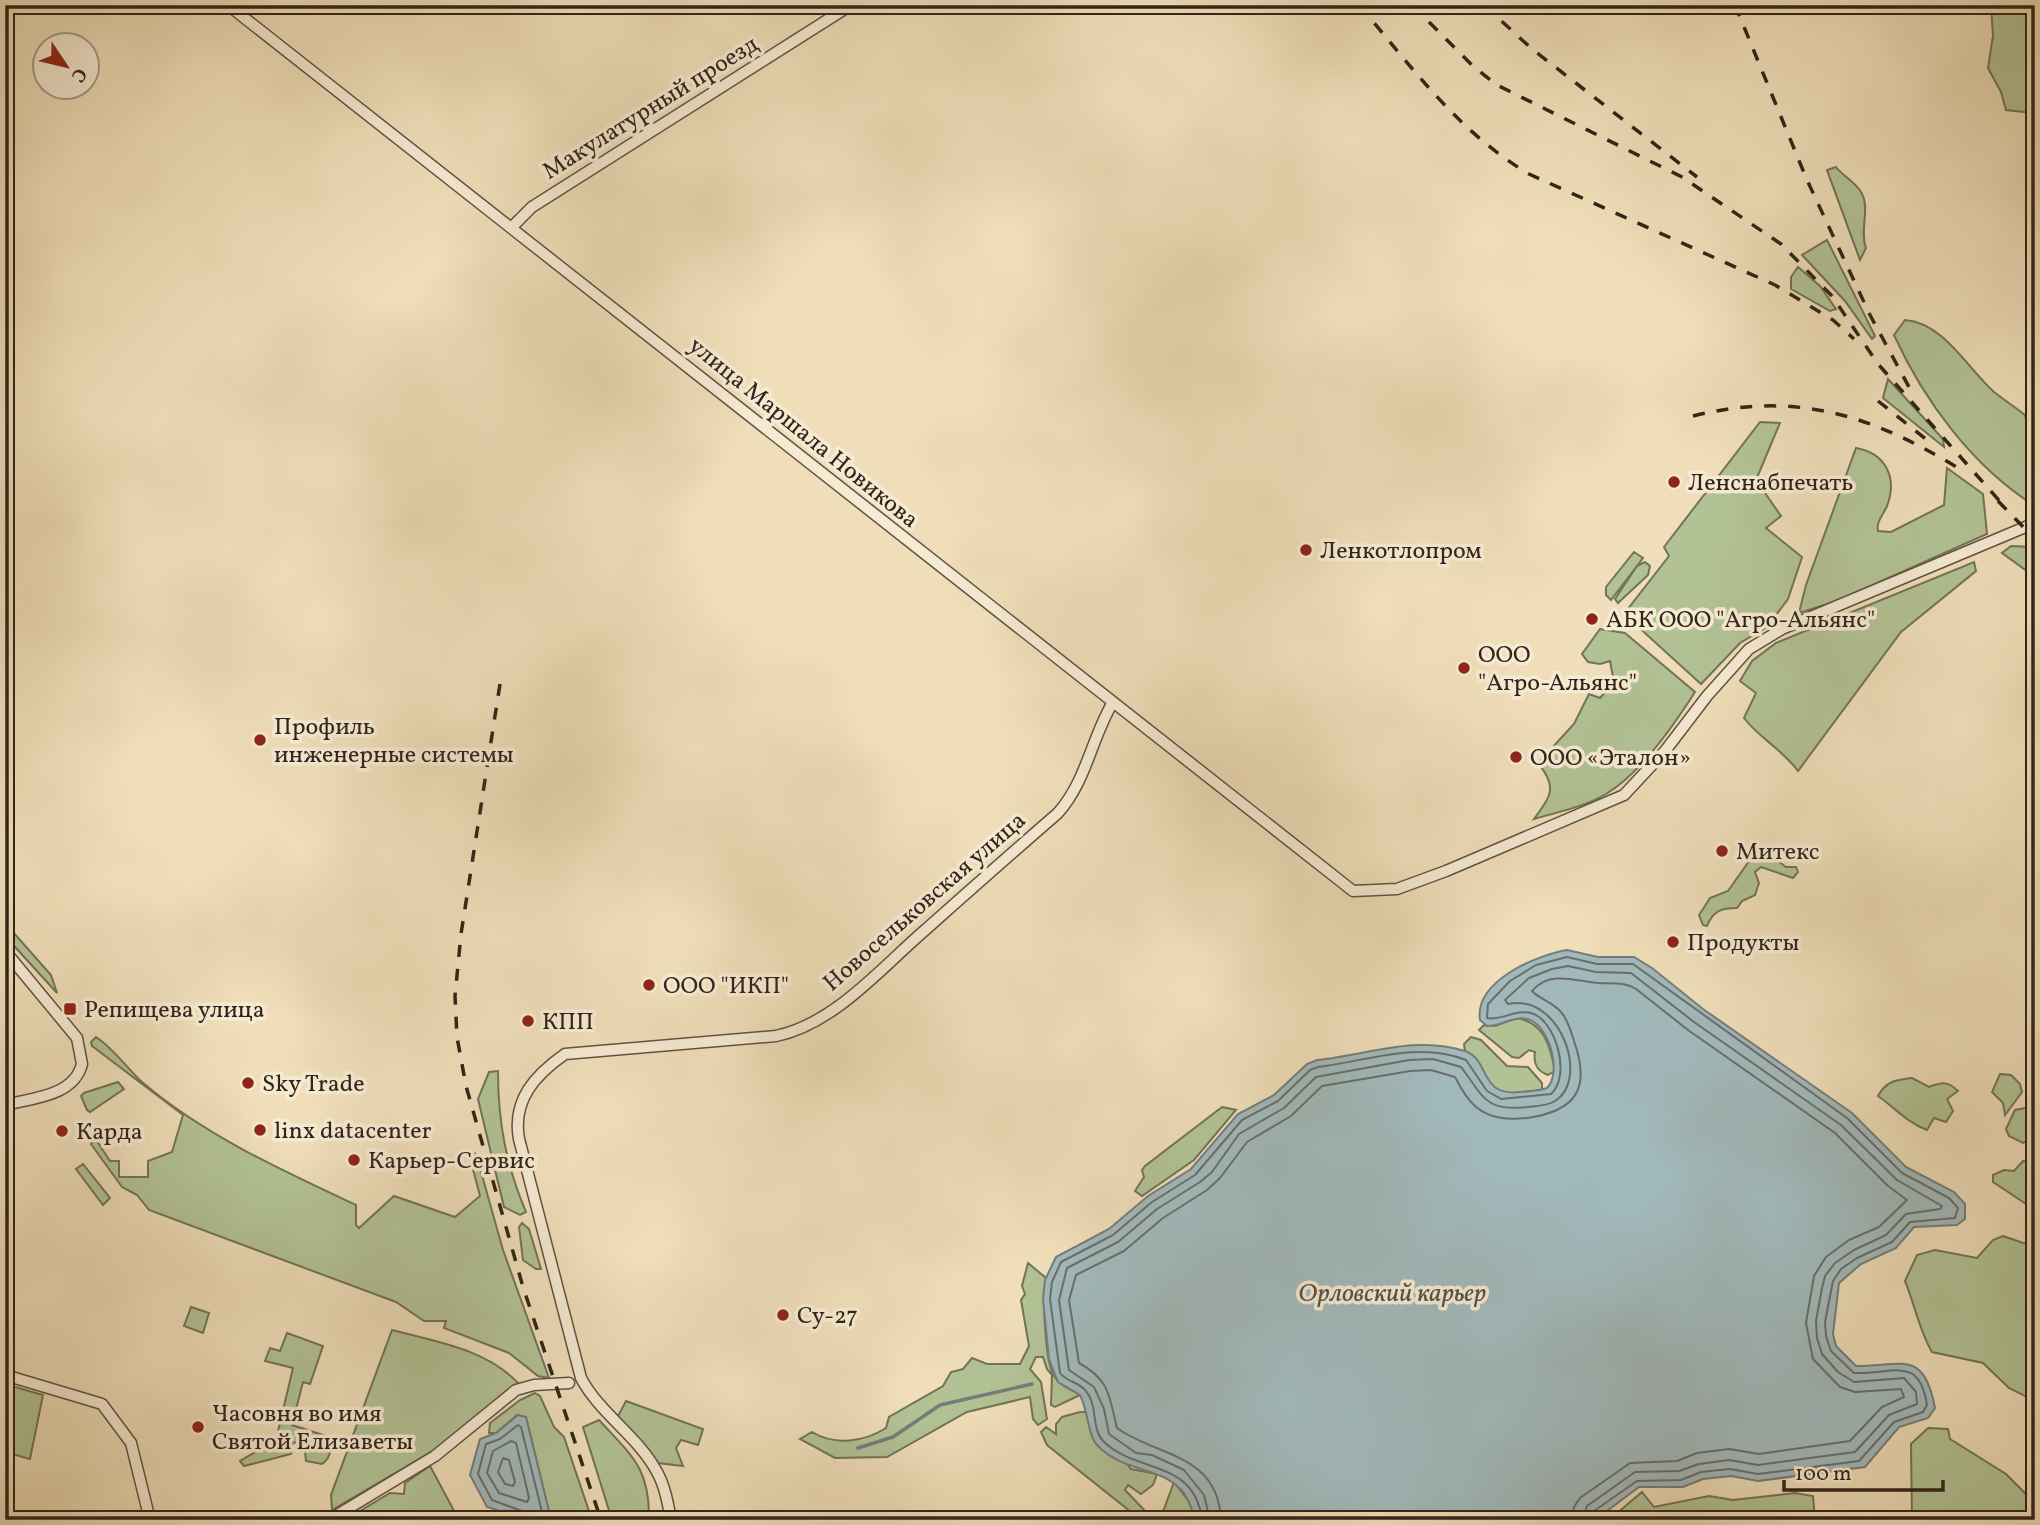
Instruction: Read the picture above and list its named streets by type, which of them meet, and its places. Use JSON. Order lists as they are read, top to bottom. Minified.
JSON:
{"streets":{"street":["Макулатурный проезд","улица Маршала Новикова","Новосельковская улица"]},"crossings":[["Макулатурный проезд","улица Маршала Новикова"],["улица Маршала Новикова","Новосельковская улица"]],"water":["Орловский карьер"],"places":{"other":["Ленснабпечать","Ленкотлопром","АБК ООО \"Агро-Альянс\"","ООО \"Агро-Альянс\"","Профиль инженерные системы","ООО «Эталон»","Митекс","Продукты","ООО \"ИКП\"","КПП","Sky Trade","linx datacenter","Карда","Карьер-Сервис","Су-27","Часовня во имя Святой Елизаветы"],"transit":["Репищева улица"]},"scale_bar":"100 m","north":"bottom right"}
